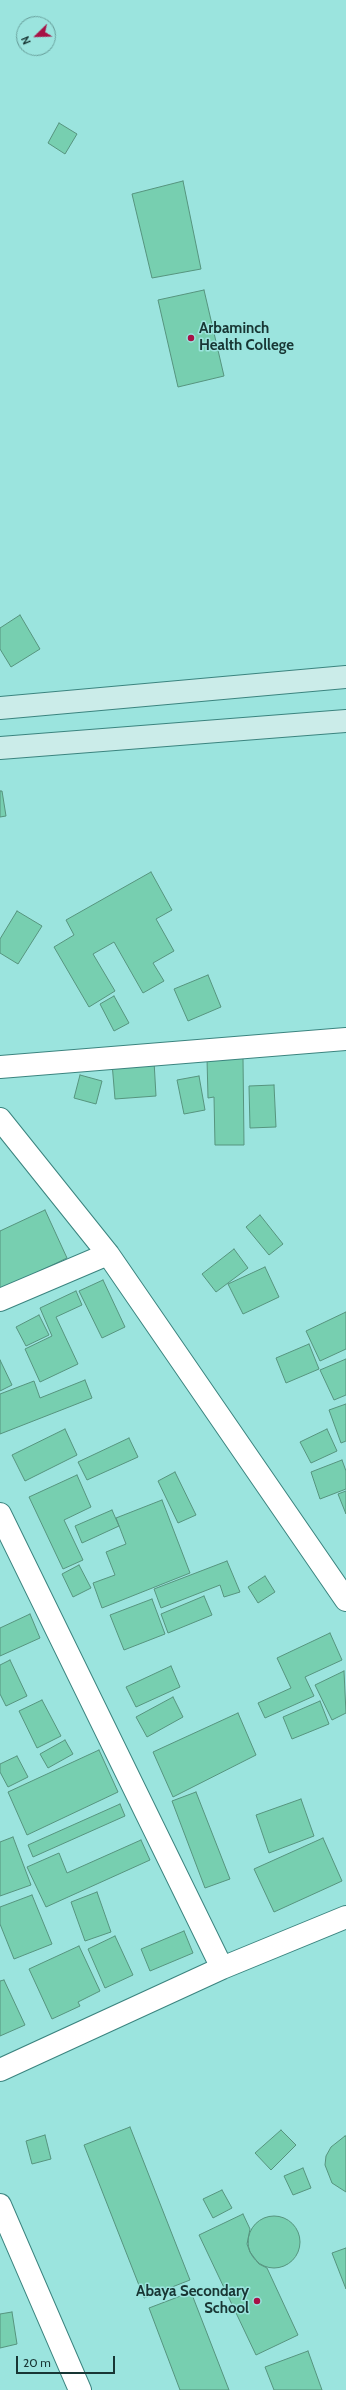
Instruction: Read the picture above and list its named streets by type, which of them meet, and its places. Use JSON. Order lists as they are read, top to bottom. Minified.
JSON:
{"places":["Arbaminch Health College","Abaya Secondary School"],"scale_bar":"20 m","north":"bottom left"}
